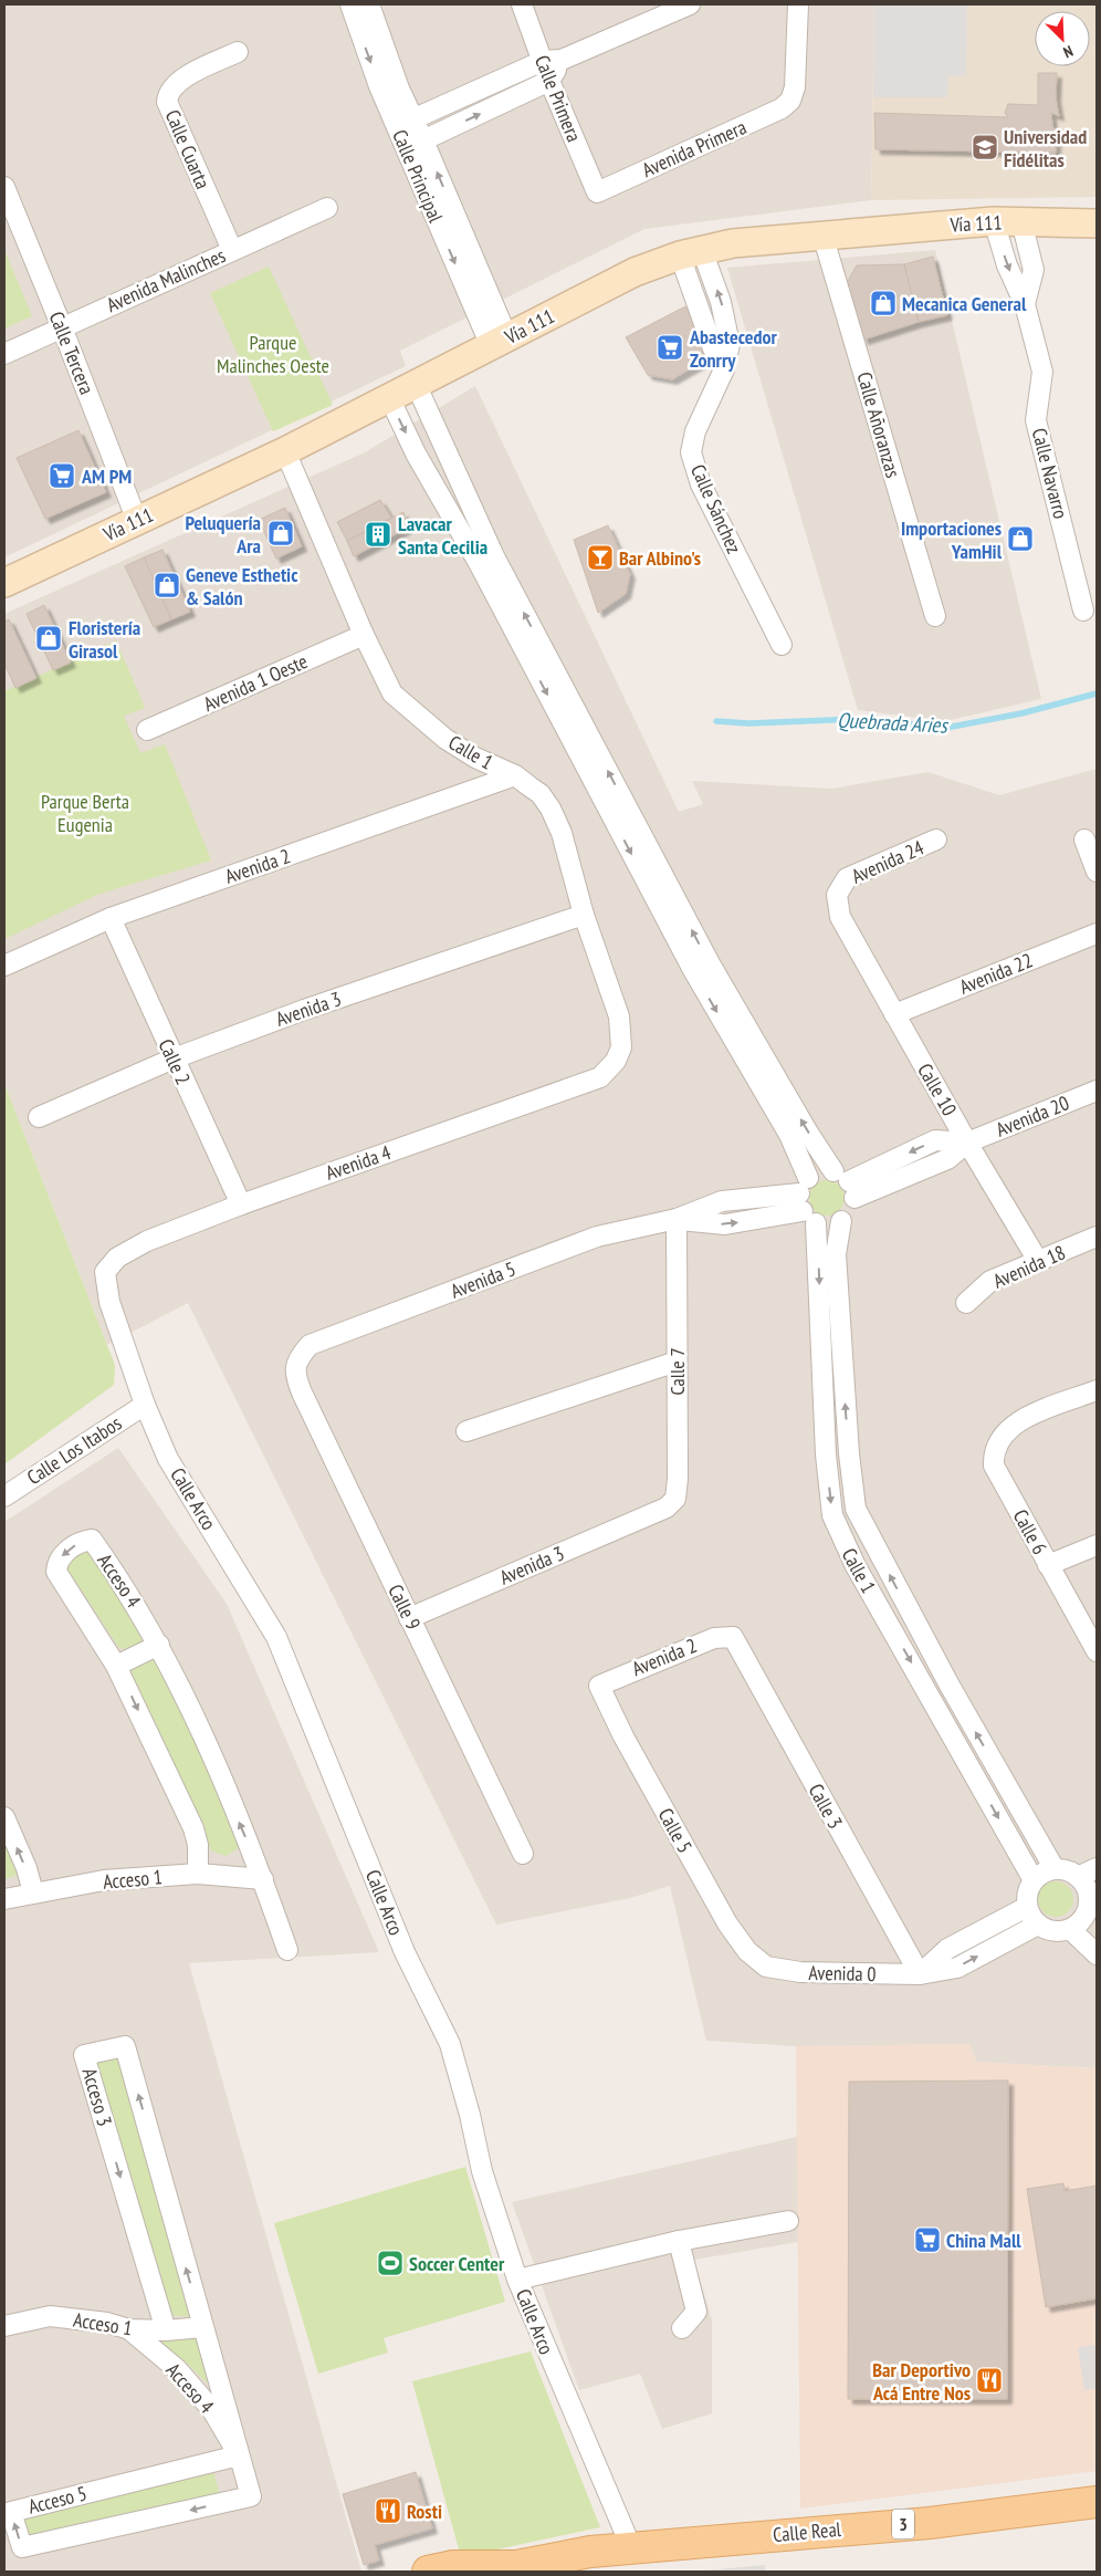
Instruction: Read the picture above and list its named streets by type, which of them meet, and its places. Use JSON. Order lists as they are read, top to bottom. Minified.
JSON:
{"streets":{"main road":["Vía 111","3","Calle Real"],"street":["Calle Primera","Avenida Primera","Calle Cuarta","Calle Principal","Avenida Malinches","Calle Tercera","Calle Añoranzas","Calle Navarro","Calle Sánchez","Avenida 1 Oeste","Calle 1","Avenida 24","Avenida 2","Avenida 22","Avenida 3","Calle 2","Calle 10","Avenida 20","Avenida 4","Avenida 18","Avenida 5","Calle 7","Calle Los Itabos","Calle Arco","Calle 6","Acceso 4","Calle 9","Calle 3","Calle 5","Acceso 1","Avenida 0","Acceso 3","Acceso 5"]},"crossings":[["Calle Primera","Avenida Primera"],["Calle Cuarta","Avenida Malinches"],["Calle Principal","Vía 111"],["Vía 111","Calle Tercera"],["Vía 111","Calle Añoranzas"],["Vía 111","Calle Navarro"],["Vía 111","Calle Sánchez"],["Vía 111","Calle 1"],["Avenida Malinches","Calle Tercera"],["Avenida 1 Oeste","Calle 1"],["Calle 1","Avenida 2"],["Calle 1","Avenida 3"],["Calle 1","Avenida 20"],["Calle 1","Avenida 4"],["Calle 1","Avenida 5"],["Calle 1","Avenida 0"],["Avenida 24","Calle 10"],["Avenida 2","Calle 2"],["Avenida 2","Calle 3"],["Avenida 2","Calle 5"],["Avenida 22","Calle 10"],["Avenida 3","Calle 2"],["Avenida 3","Calle 7"],["Avenida 3","Calle 9"],["Calle 2","Avenida 4"],["Calle 10","Avenida 20"],["Calle 10","Avenida 18"],["Avenida 20","Avenida 5"],["Avenida 4","Calle Arco"],["Avenida 5","Calle 7"],["Avenida 5","Calle 9"],["Calle Los Itabos","Calle Arco"],["Calle Arco","Calle Real"],["Acceso 4","Acceso 1"],["Acceso 4","Acceso 3"],["Acceso 4","Acceso 5"],["Calle 3","Avenida 0"],["Calle 5","Avenida 0"],["Acceso 1","Acceso 3"]],"water":["Quebrada Aries"],"parks":["Parque Malinches Oeste","Parque Berta Eugenia"],"places":{"school or university":["Universidad Fidélitas"],"shop":["Mecanica General","Peluquería Ara","Importaciones YamHil","Geneve Esthetic & Salón","Floristería Girasol"],"supermarket":["Abastecedor Zonrry","AM PM","China Mall"],"building":["Lavacar Santa Cecilia"],"bar":["Bar Albino's"],"sports":["Soccer Center"],"restaurant":["Bar Deportivo Acá Entre Nos","Rosti"]},"north":"bottom right"}
